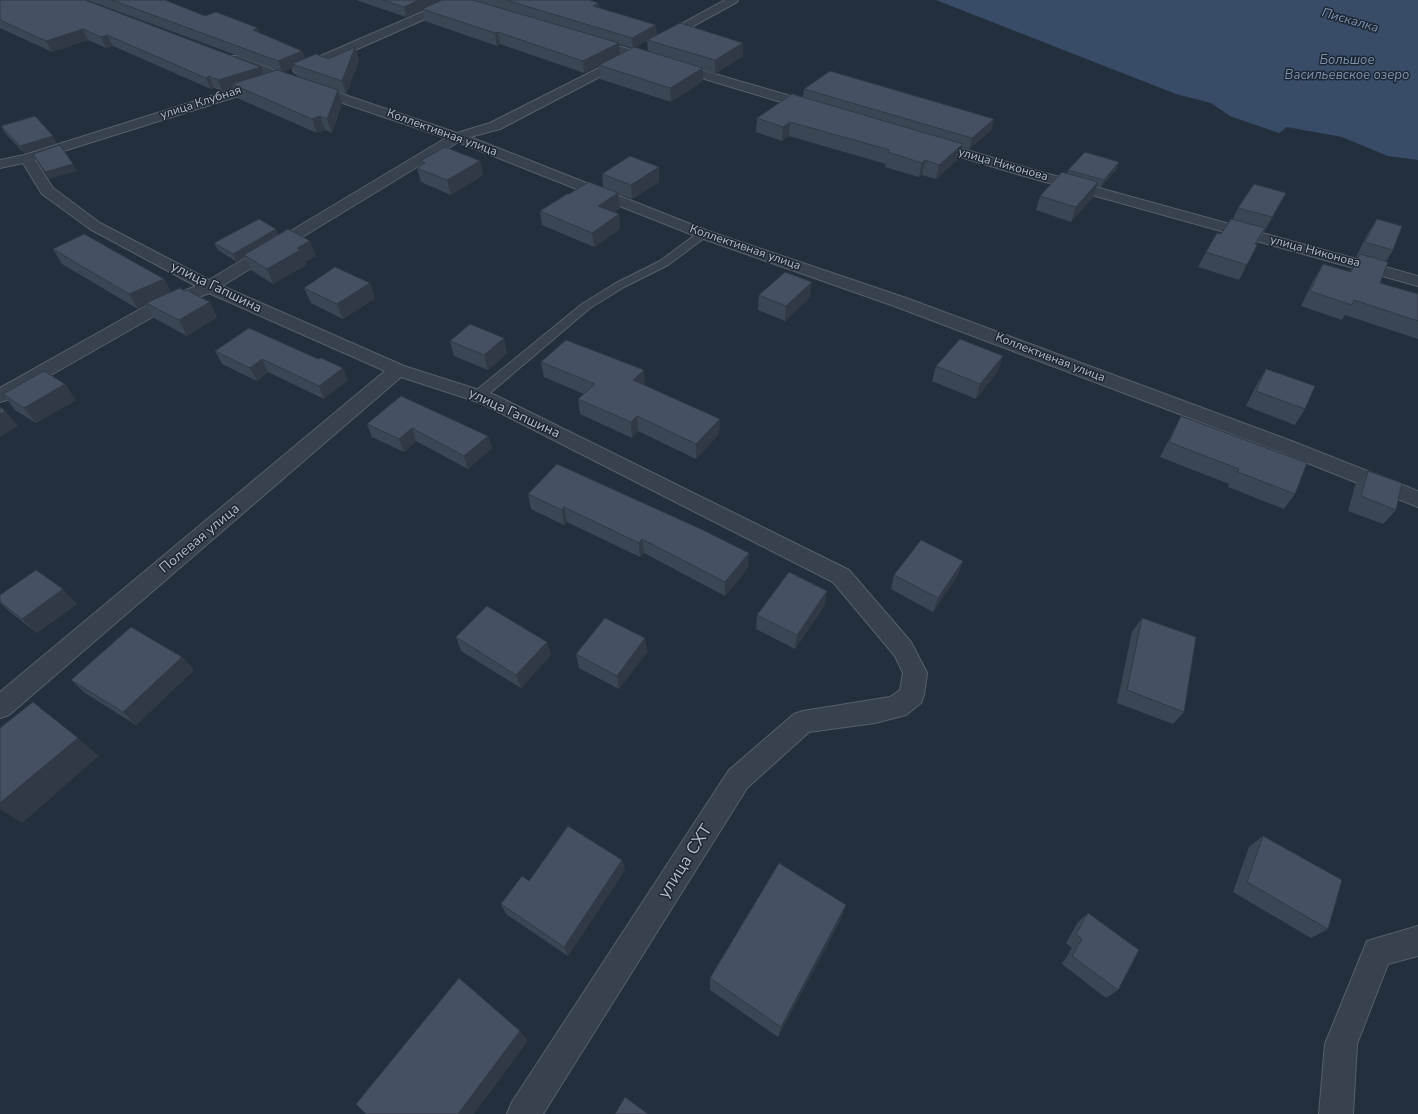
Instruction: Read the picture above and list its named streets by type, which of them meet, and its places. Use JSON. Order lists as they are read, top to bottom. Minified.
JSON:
{"streets":{"street":["улица Клубная","Коллективная улица","улица Никонова","улица Гапшина","Полевая улица","улица СХТ"]},"crossings":[["улица Клубная","Коллективная улица"],["улица Клубная","улица Гапшина"],["улица Гапшина","Полевая улица"],["улица Гапшина","улица СХТ"]],"water":["Пискалка","Большое Васильевское озеро"]}
